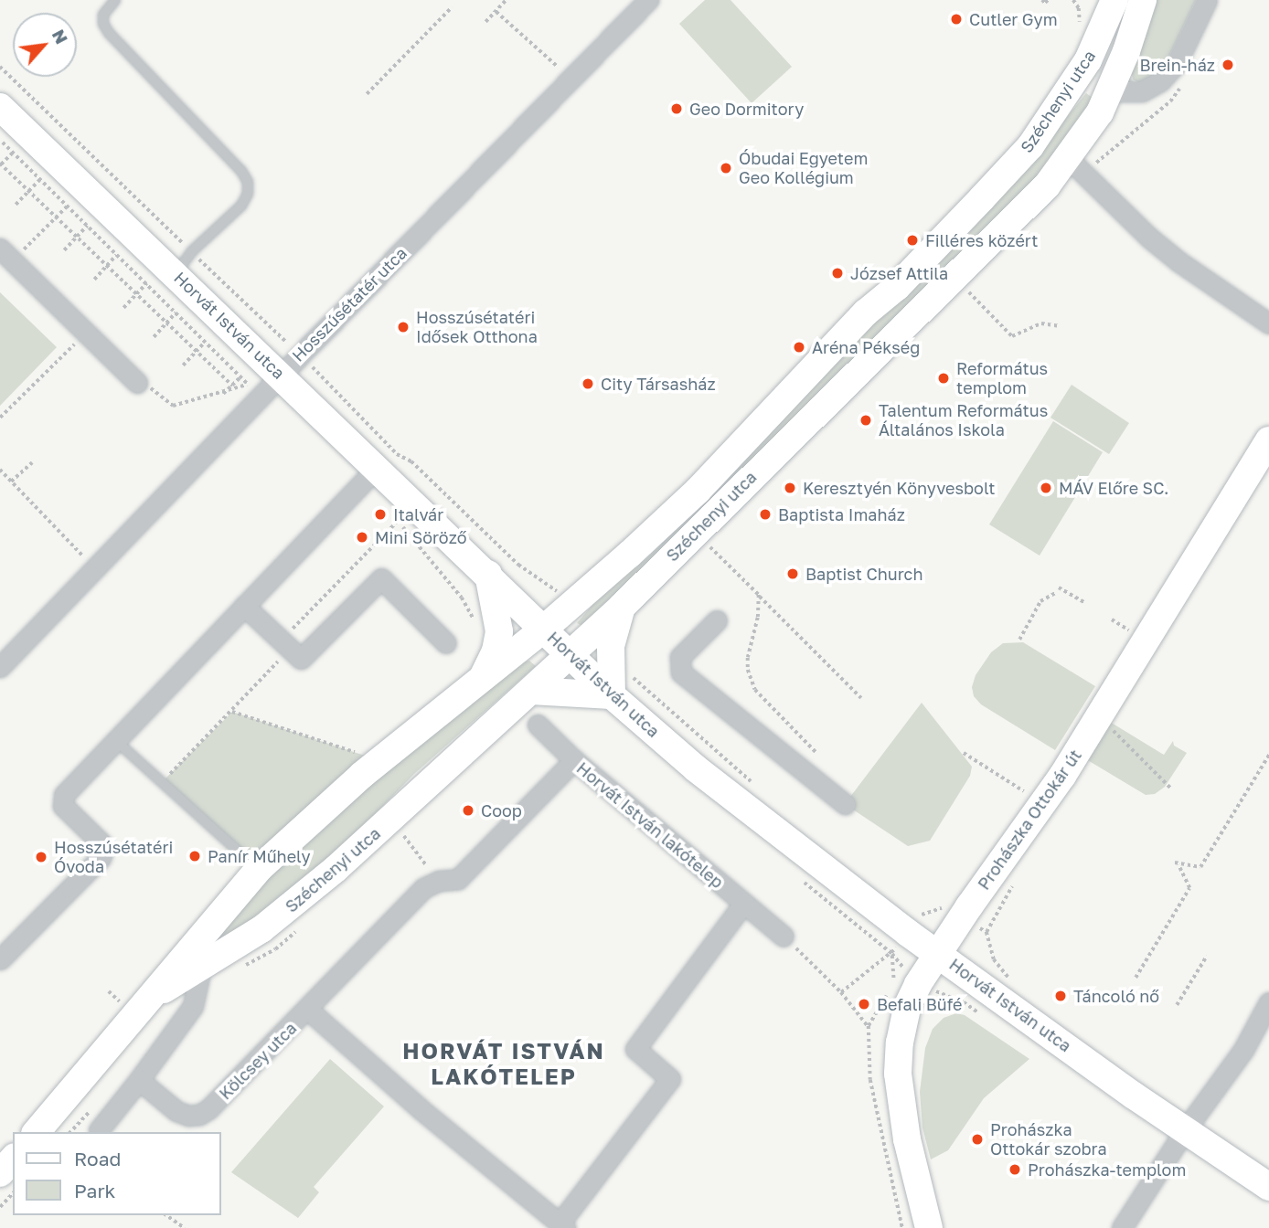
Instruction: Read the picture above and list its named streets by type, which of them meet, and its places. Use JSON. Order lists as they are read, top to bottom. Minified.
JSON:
{"streets":{"main road":["Széchenyi utca","Horvát István utca","Prohászka Ottokár út"],"street":["Hosszúsétatér utca","Horvát István lakótelep","Kölcsey utca"]},"crossings":[["Széchenyi utca","Horvát István utca"],["Hosszúsétatér utca","Horvát István utca"],["Horvát István utca","Prohászka Ottokár út"],["Horvát István lakótelep","Kölcsey utca"]],"districts":["HORVÁT ISTVÁN LAKÓTELEP"],"places":["Cutler Gym","Brein-ház","Geo Dormitory","Óbudai Egyetem Geo Kollégium","Filléres közért","József Attila","Hosszúsétatéri Idősek Otthona","Aréna Pékség","Református templom","City Társasház","Talentum Református Általános Iskola","Keresztyén Könyvesbolt","MÁV Előre SC.","Italvár","Baptista Imaház","Mini Söröző","Baptist Church","Coop","Panír Műhely","Hosszúsétatéri Óvoda","Táncoló nő","Befali Büfé","Prohászka Ottokár szobra","Prohászka-templom"],"legend":["Road","Park"],"north":"top right"}
